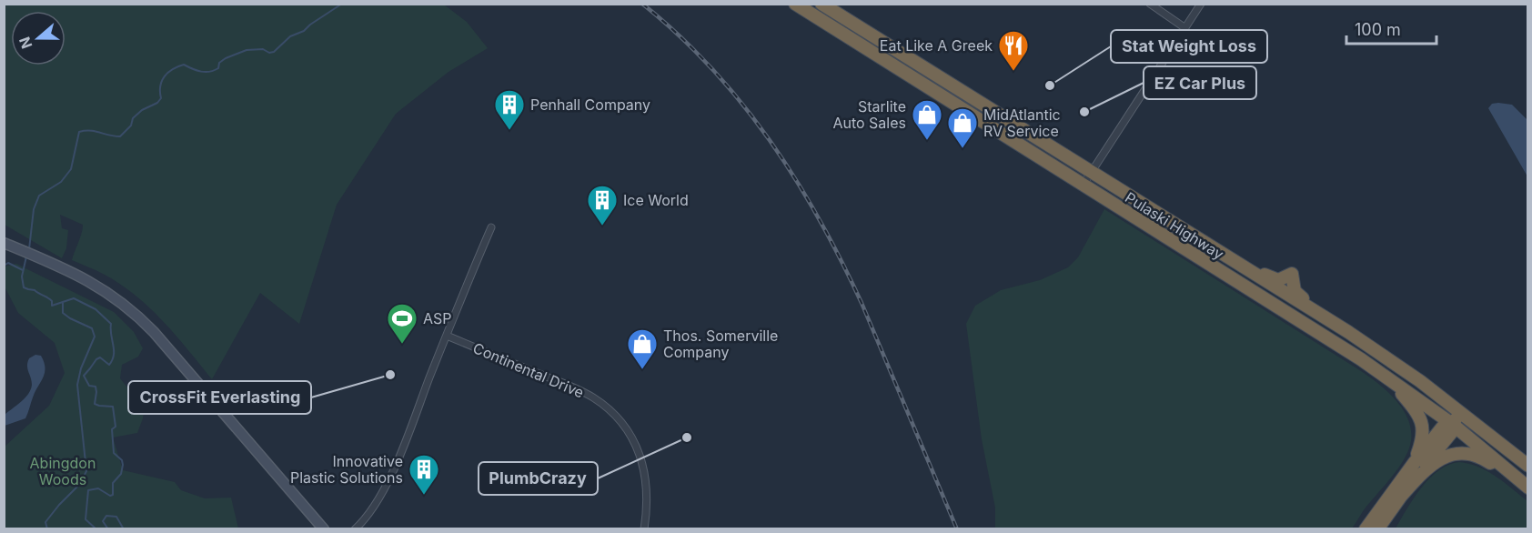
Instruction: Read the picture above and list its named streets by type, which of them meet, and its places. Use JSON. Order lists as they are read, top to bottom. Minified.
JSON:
{"streets":{"highway":["Pulaski Highway"],"street":["Continental Drive"]},"parks":["Abingdon Woods"],"places":{"restaurant":["Eat Like A Greek"],"other":["Stat Weight Loss","EZ Car Plus","CrossFit Everlasting","PlumbCrazy"],"building":["Penhall Company","Ice World","Innovative Plastic Solutions"],"shop":["Starlite Auto Sales","MidAtlantic RV Service","Thos. Somerville Company"],"sports":["ASP"]},"scale_bar":"100 m","north":"left"}
